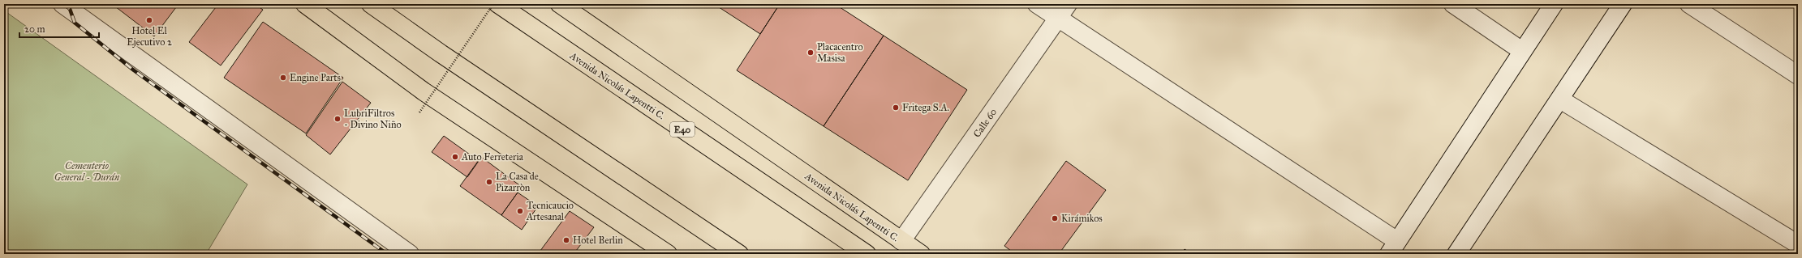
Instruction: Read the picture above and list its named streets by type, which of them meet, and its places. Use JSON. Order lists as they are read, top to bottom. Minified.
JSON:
{"streets":{"main road":["Avenida Nicolás Lapentti C.","E40"],"street":["Calle 60"]},"crossings":[["Avenida Nicolás Lapentti C.","Calle 60"]],"parks":["Cementerio General - Durán"],"places":["Hotel El Ejecutivo 2","Placacentro Masisa","Engine Parts","Fritega S.A.","LubriFiltros - Divino Niño","Auto Ferreteria","La Casa de Pizarròn","Tecnicaucio Artesanal","Kirámikos","Hotel Berlin"],"scale_bar":"20 m"}
